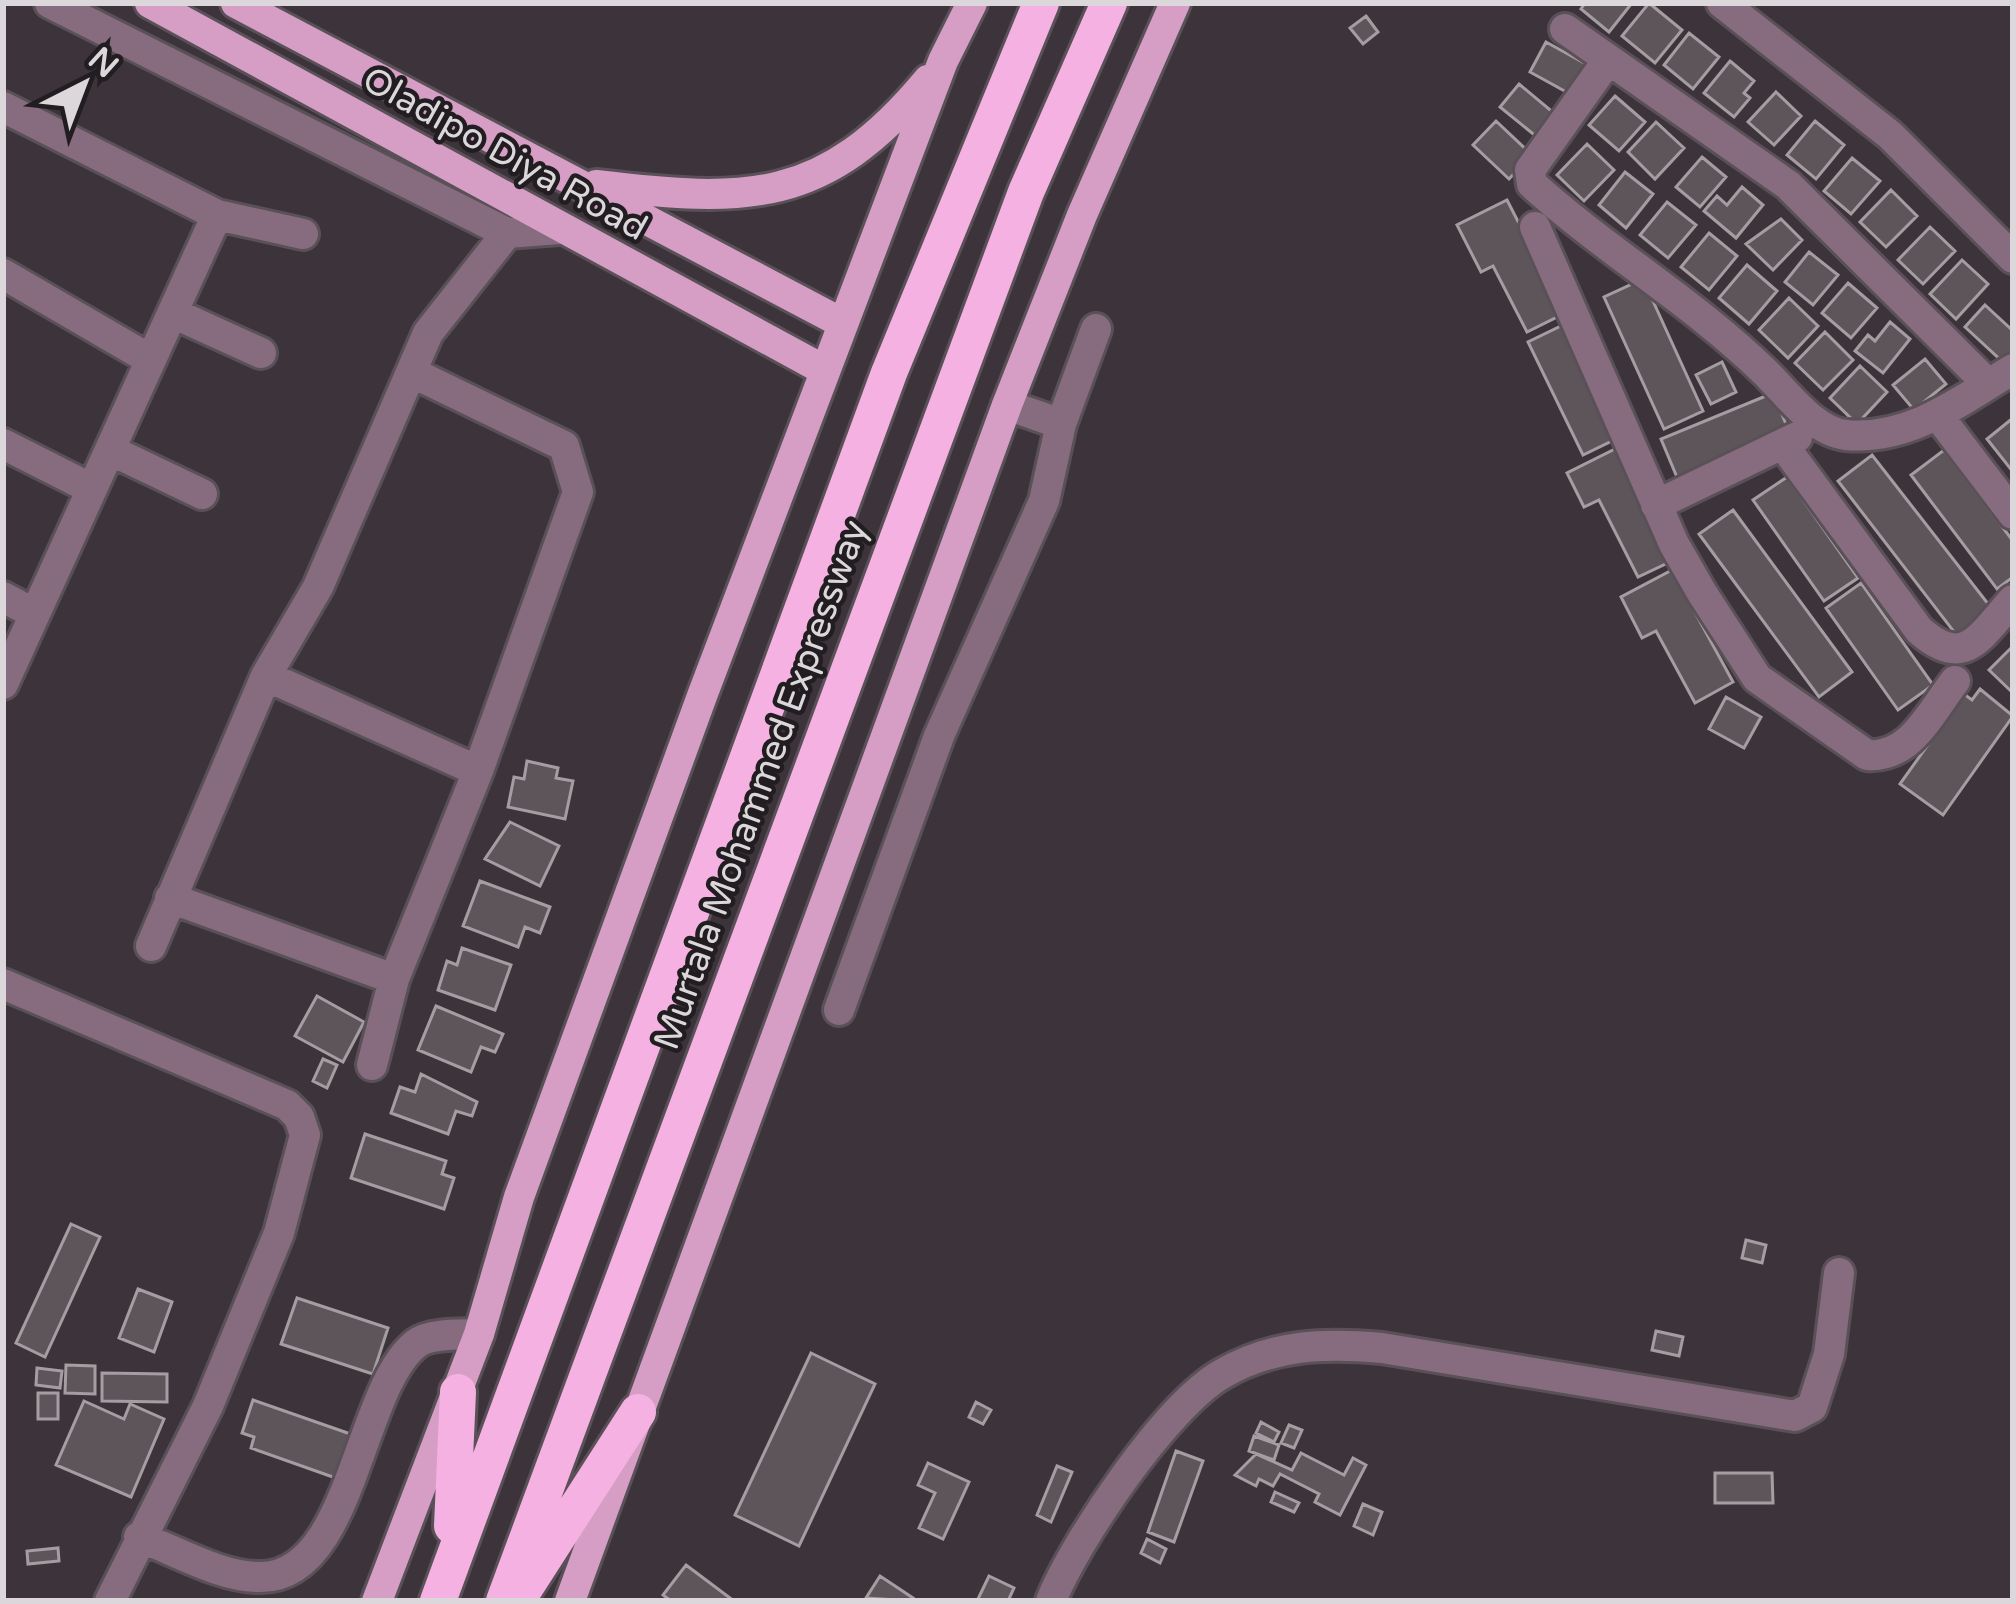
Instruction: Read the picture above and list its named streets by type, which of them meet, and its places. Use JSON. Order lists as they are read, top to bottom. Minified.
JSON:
{"streets":{"highway":["Murtala Mohammed Expressway"],"main road":["Oladipo Diya Road"]},"north":"top right"}
